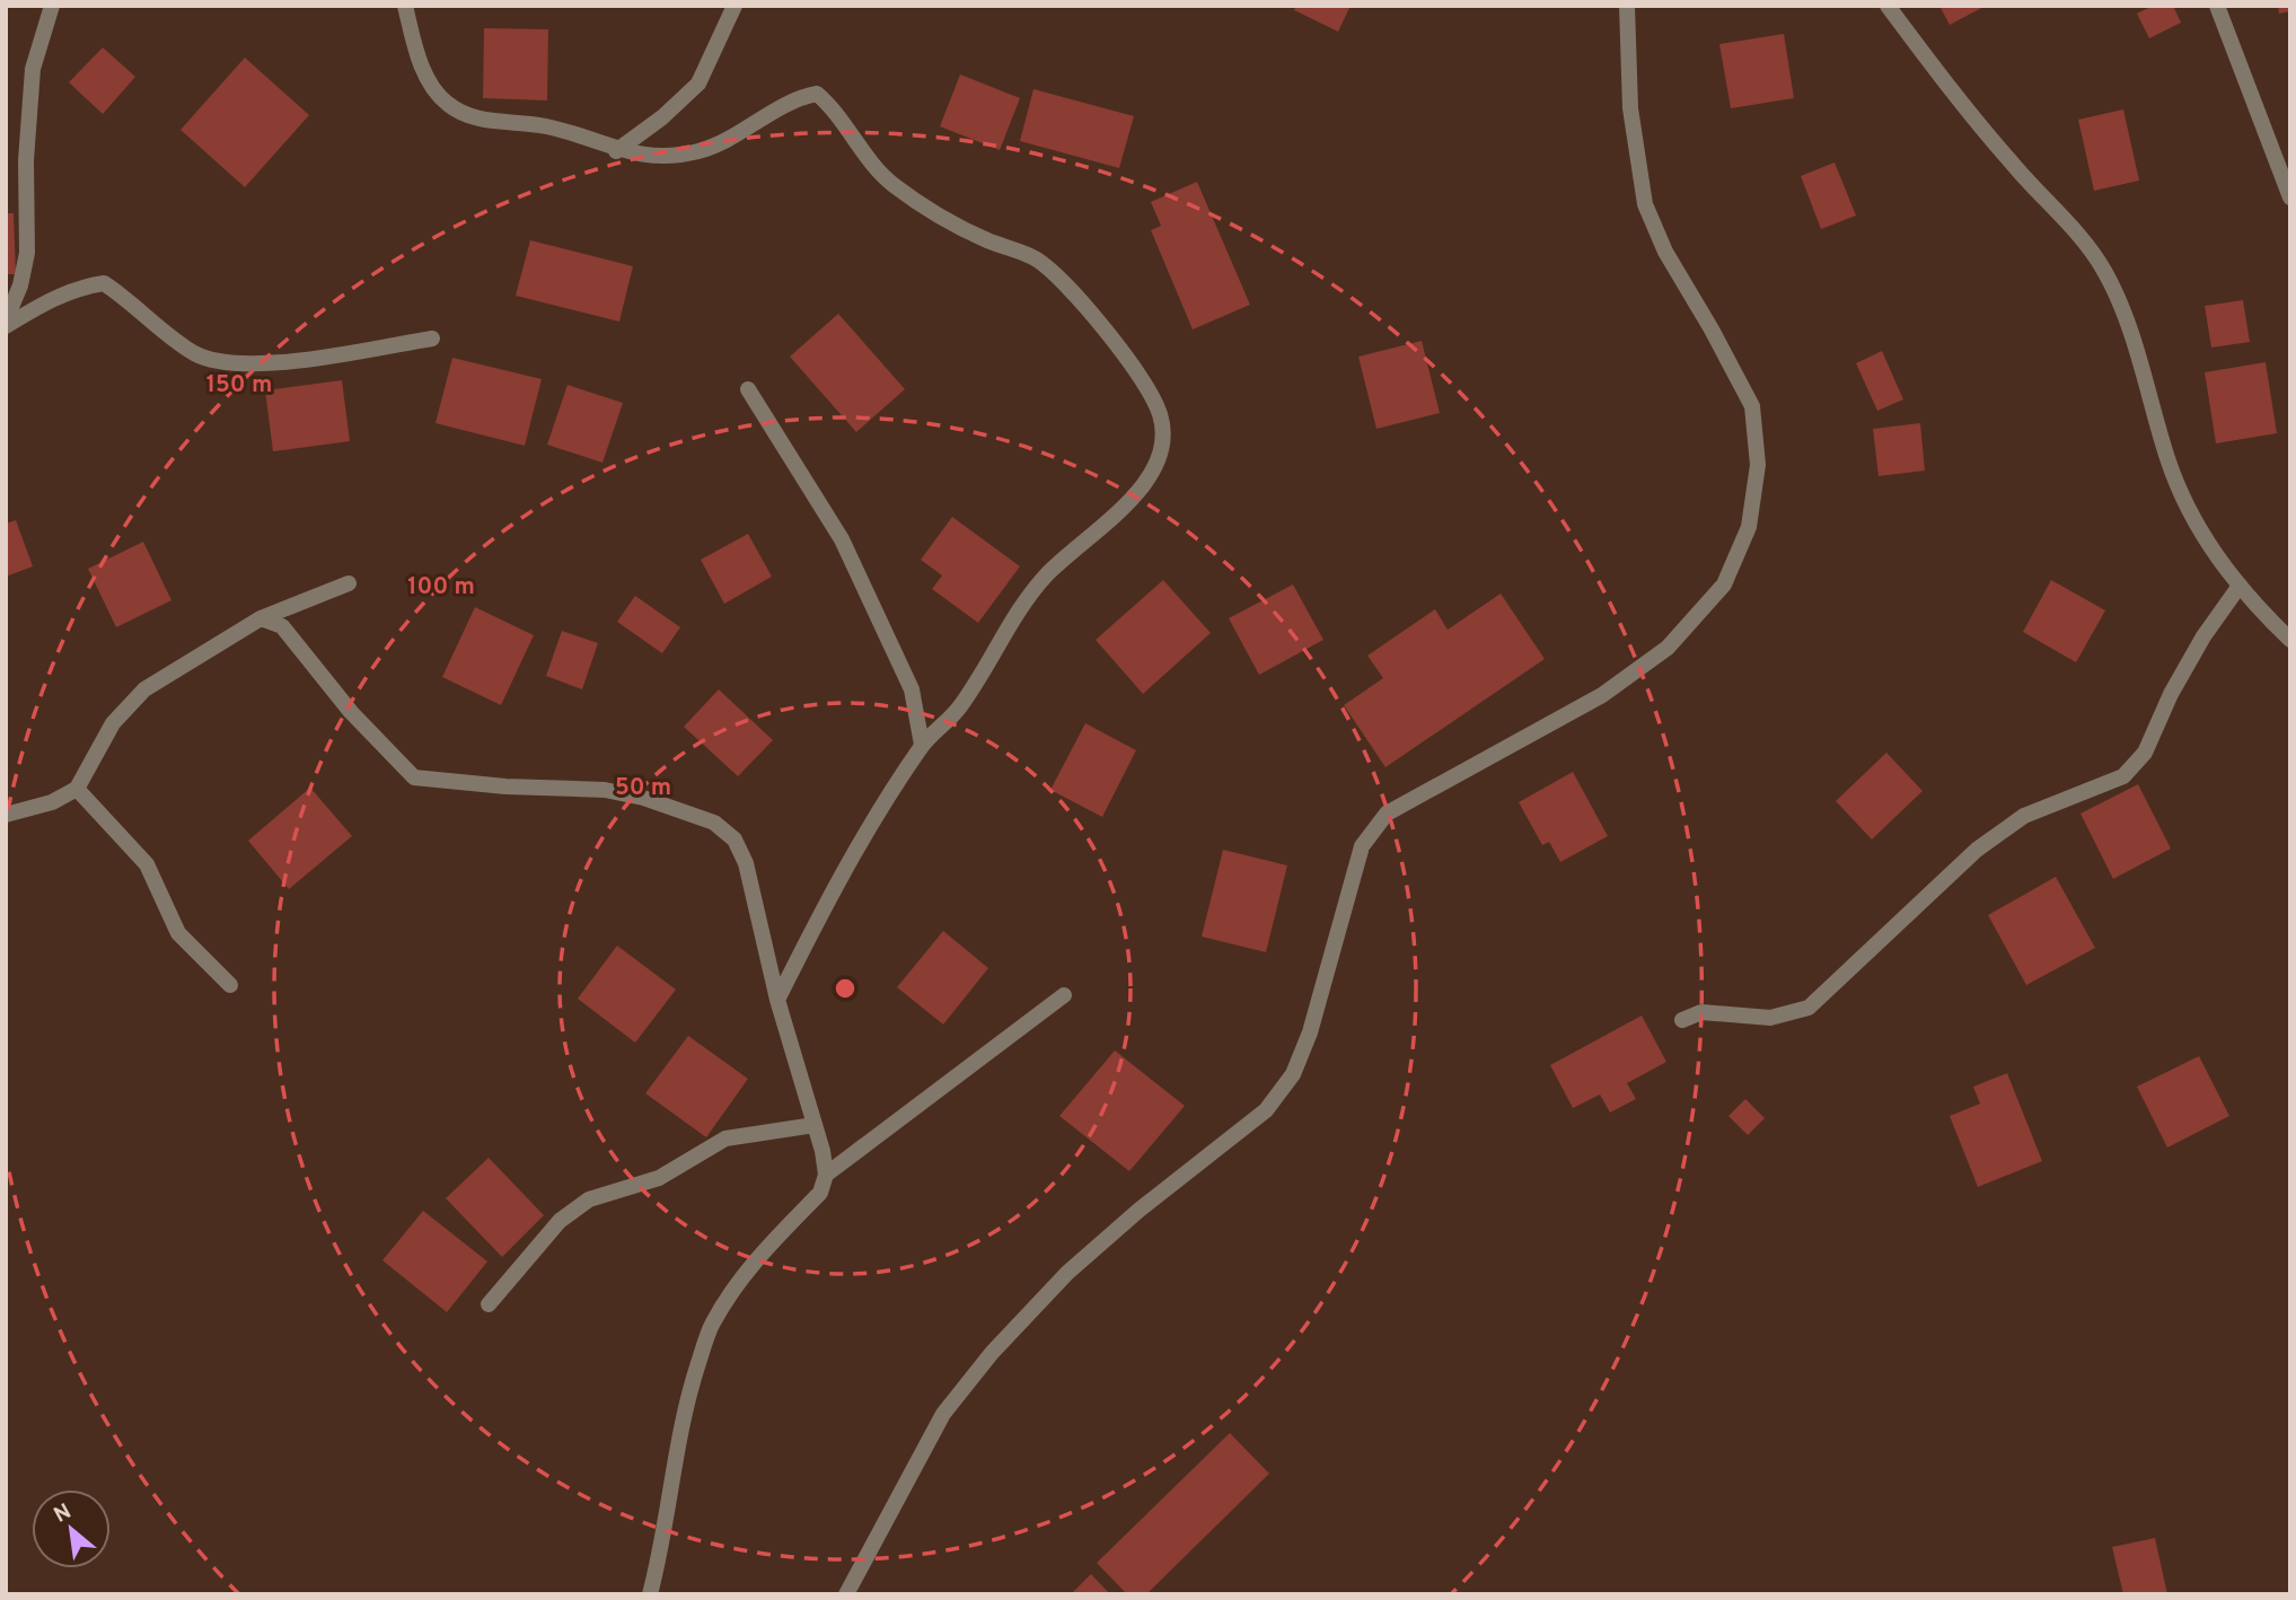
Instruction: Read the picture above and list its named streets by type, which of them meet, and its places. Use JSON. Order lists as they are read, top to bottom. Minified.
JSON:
{"north":"top left","rings":["150 m","100 m","50 m"]}
